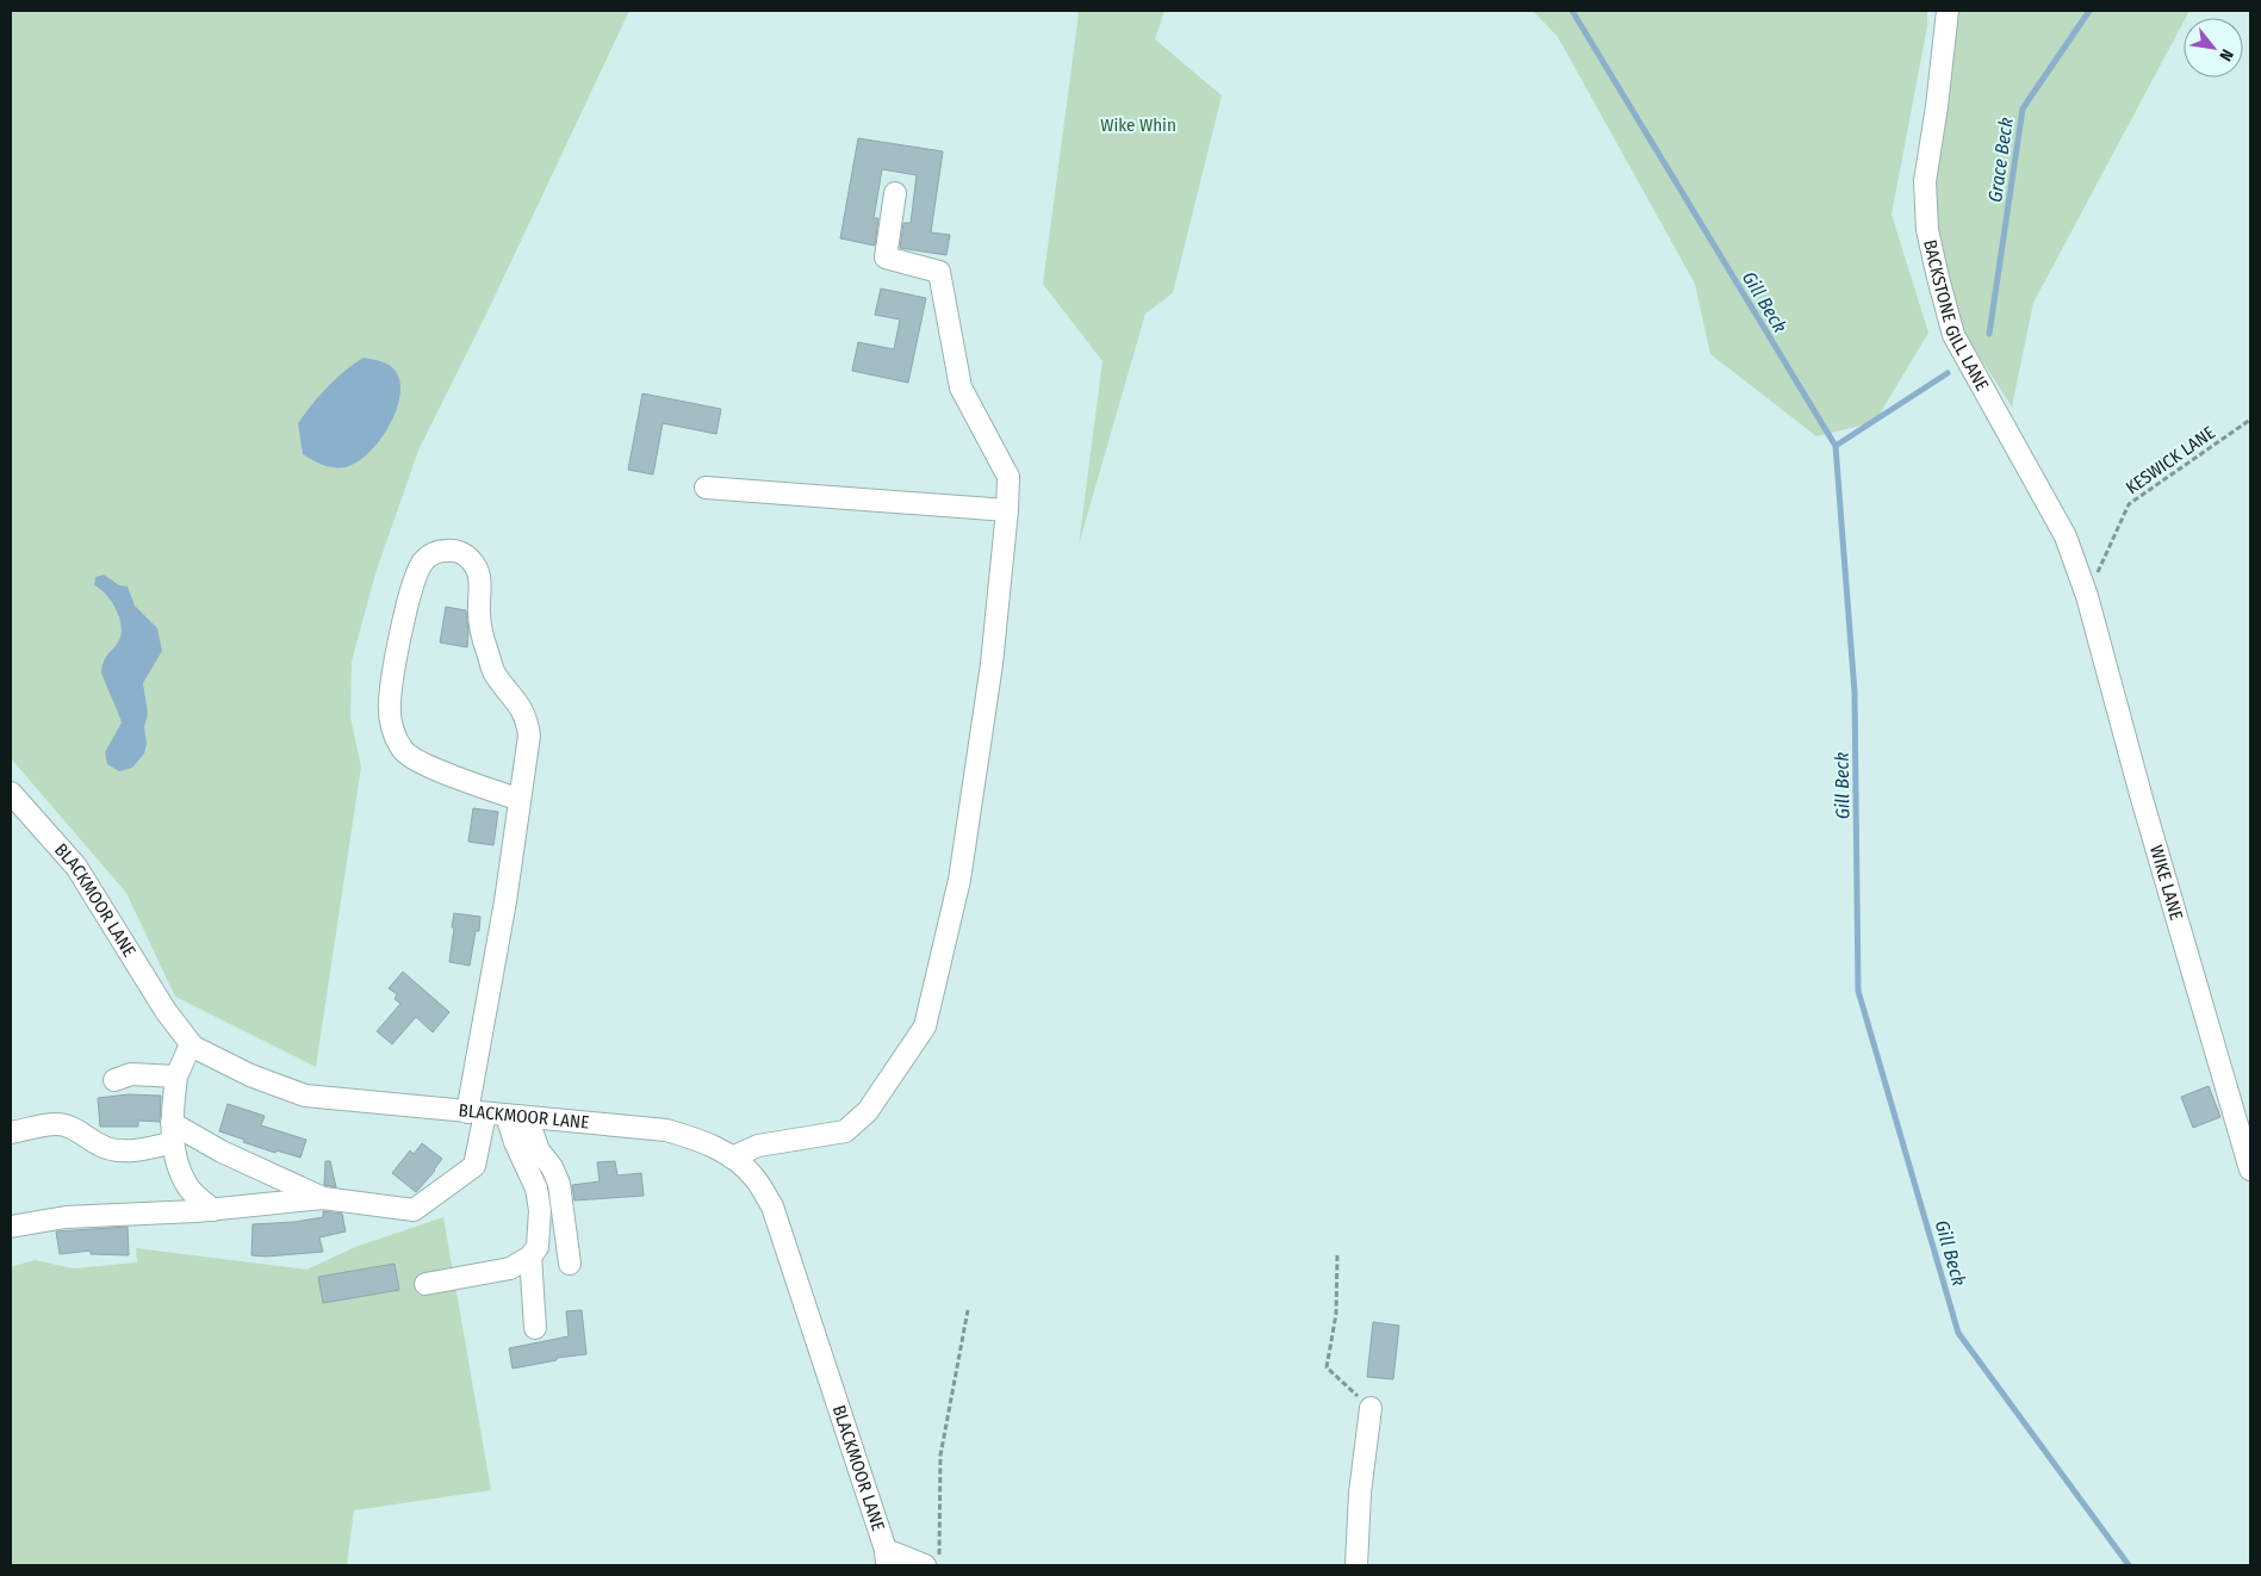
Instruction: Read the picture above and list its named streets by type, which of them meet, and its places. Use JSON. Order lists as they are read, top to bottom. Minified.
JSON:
{"streets":{"street":["BACKSTONE GILL LANE","WIKE LANE","BLACKMOOR LANE"],"path":["KESWICK LANE"]},"crossings":[["BACKSTONE GILL LANE","KESWICK LANE"],["BACKSTONE GILL LANE","WIKE LANE"],["KESWICK LANE","WIKE LANE"]],"water":["Grace Beck","Gill Beck"],"parks":["Wike Whin"],"north":"bottom right"}
